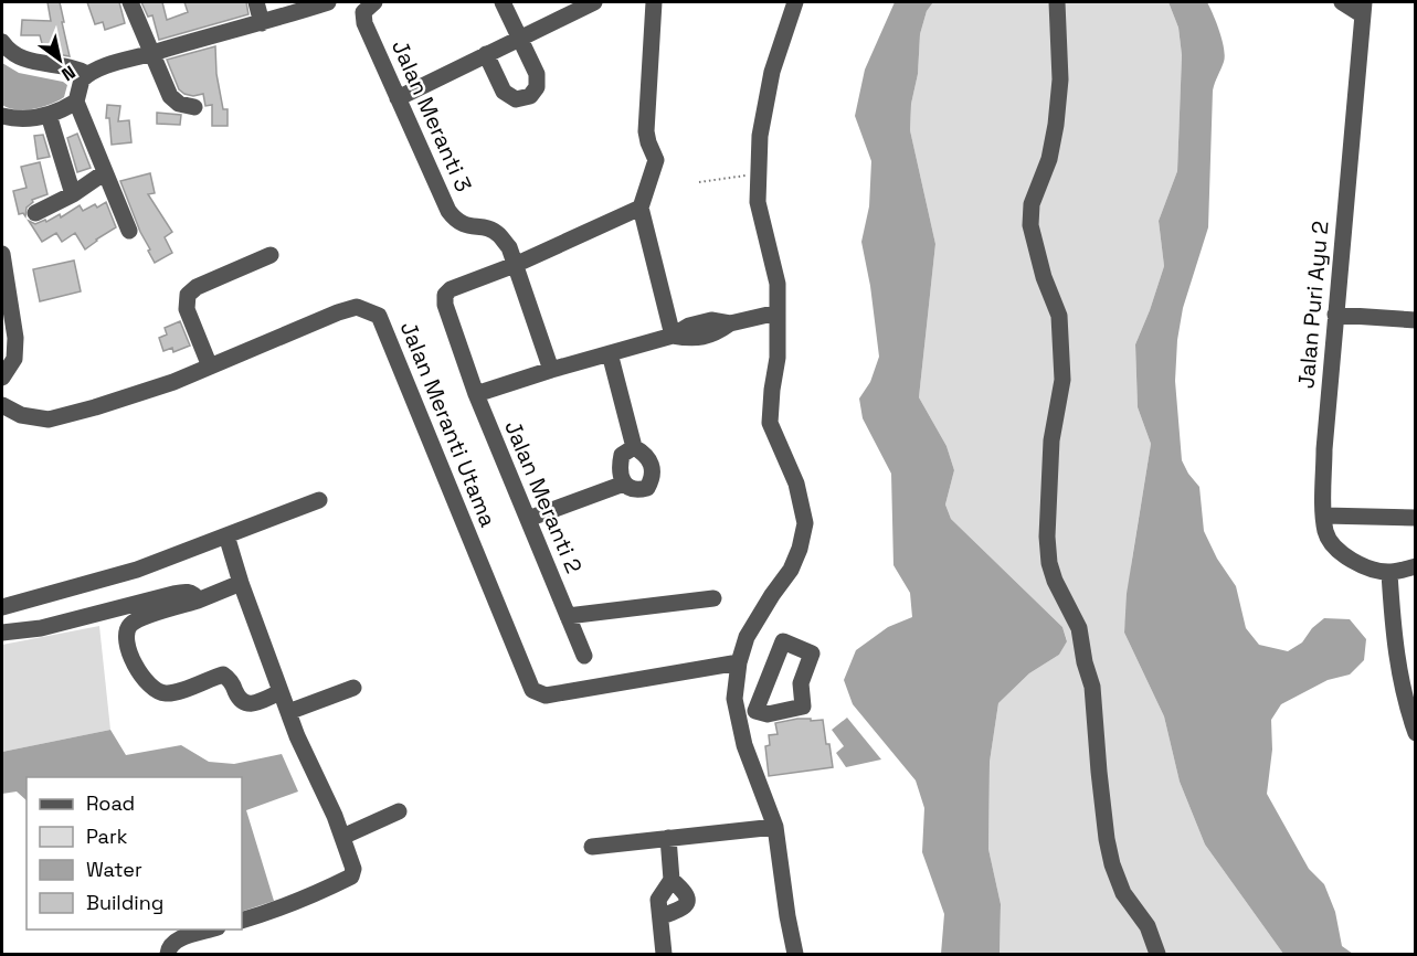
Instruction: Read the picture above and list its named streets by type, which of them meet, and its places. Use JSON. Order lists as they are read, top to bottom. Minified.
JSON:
{"streets":{"street":["Jalan Meranti 3","Jalan Puri Ayu 2","Jalan Meranti Utama","Jalan Meranti 2"]},"crossings":[["Jalan Meranti 3","Jalan Meranti Utama"],["Jalan Meranti 3","Jalan Meranti 2"],["Jalan Meranti Utama","Jalan Meranti 2"]],"legend":["Road","Park","Water","Building"],"north":"bottom right"}
